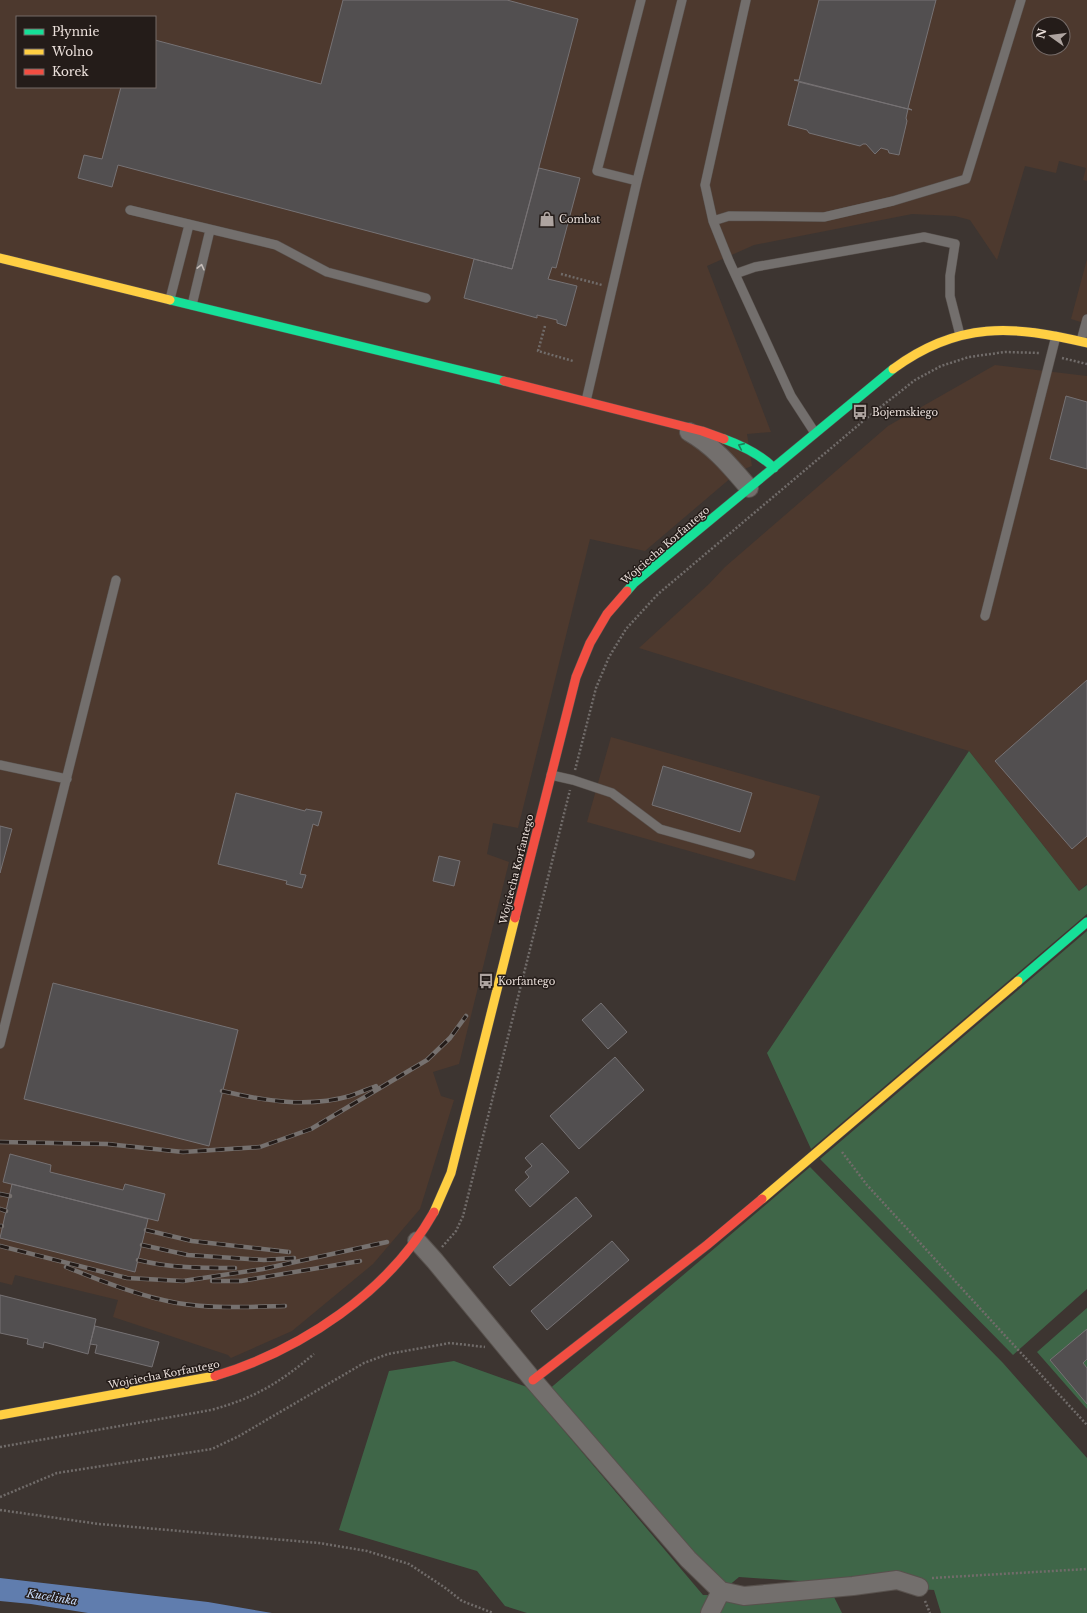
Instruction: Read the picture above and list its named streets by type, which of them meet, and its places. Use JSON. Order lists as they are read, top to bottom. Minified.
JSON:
{"streets":{"street":["Wojciecha Korfantego"]},"water":["Kucelinka"],"places":{"shop":["Combat"],"bus stop":["Bojemskiego","Korfantego"]},"legend":["Płynnie","Wolno","Korek"],"north":"left"}
